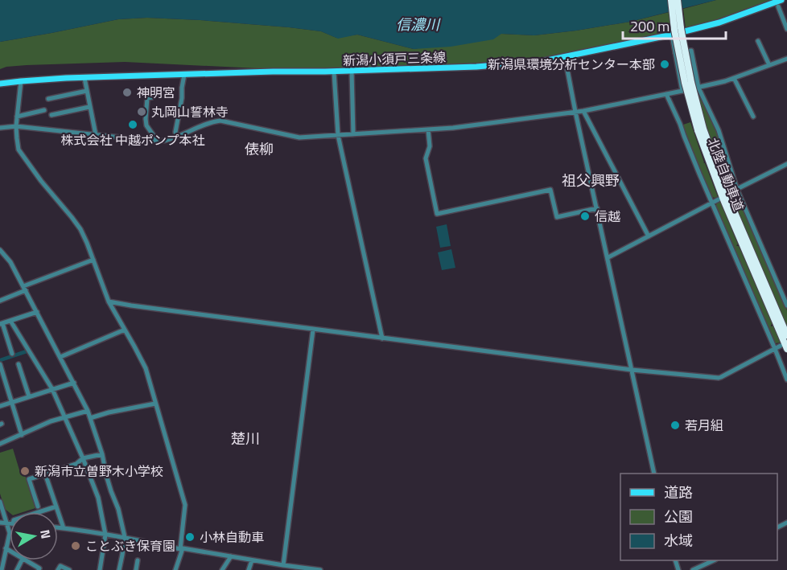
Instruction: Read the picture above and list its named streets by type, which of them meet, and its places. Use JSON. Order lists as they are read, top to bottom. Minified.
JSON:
{"streets":{"highway":["北陸自動車道"],"main road":["新潟小須戸三条線"]},"districts":["俵柳","祖父興野","楚川"],"water":["信濃川"],"places":["新潟県環境分析センター本部","神明宮","丸岡山誓林寺","株式会社 中越ポンプ本社","信越","若月組","新潟市立曽野木小学校","小林自動車","ことぶき保育園"],"legend":["道路","公園","水域"],"scale_bar":"200 m","north":"right"}
